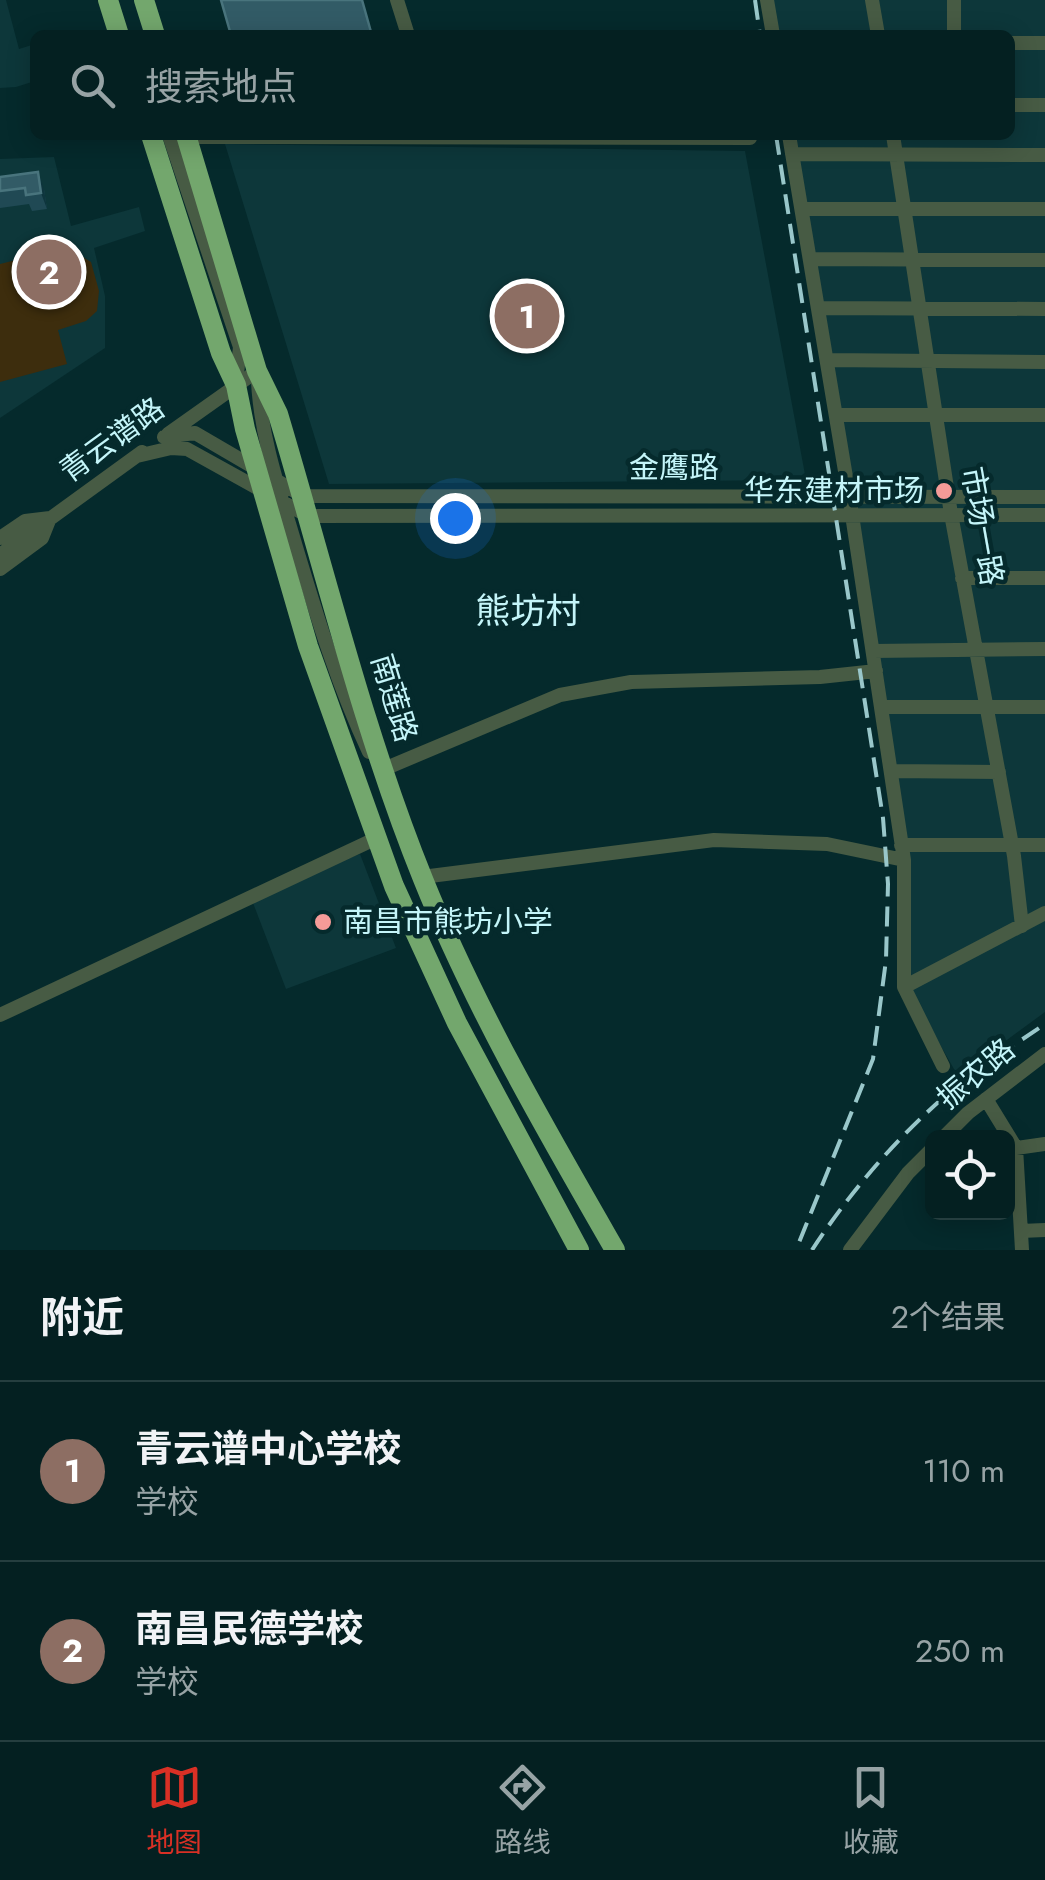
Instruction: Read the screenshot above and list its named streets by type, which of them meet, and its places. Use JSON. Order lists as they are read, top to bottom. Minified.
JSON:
{"streets":{"highway":["南莲路"],"street":["青云谱路","金鹰路","市场一路","振农路"]},"crossings":[["青云谱路","南莲路"],["金鹰路","市场一路"],["金鹰路","南莲路"]],"districts":["熊坊村"],"places":["华东建材市场","南昌市熊坊小学"],"page":{"search":"搜索地点","pins":["2","1"],"heading":["附近","2个结果"],"list":[{"mark":"1","name":"青云谱中心学校","note":"学校","value":"110 m"},{"mark":"2","name":"南昌民德学校","note":"学校","value":"250 m"}],"nav":["地图","路线","收藏"]}}
